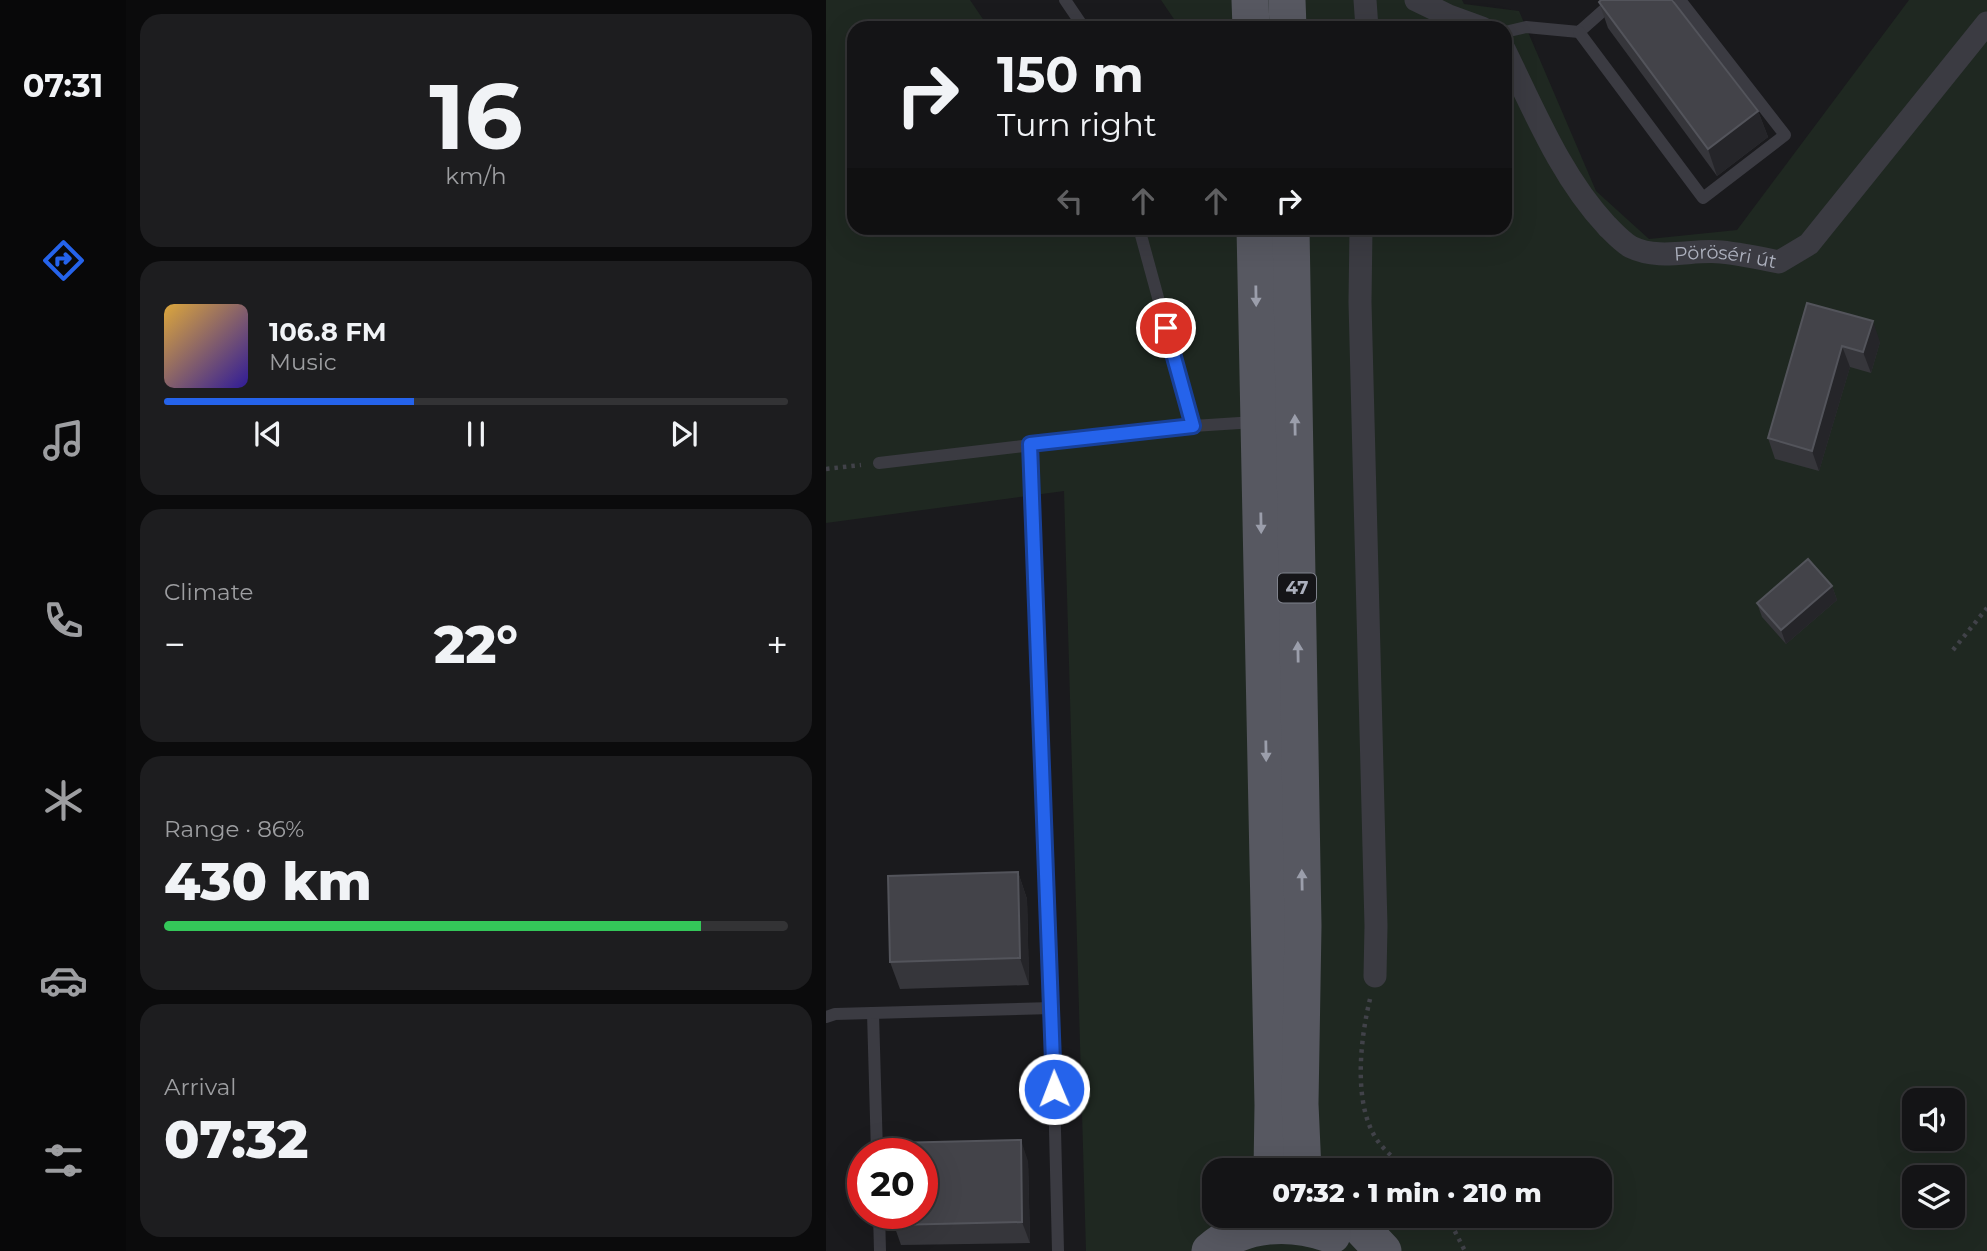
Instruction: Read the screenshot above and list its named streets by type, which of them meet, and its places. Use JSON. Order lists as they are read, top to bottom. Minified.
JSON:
{"streets":{"main road":["47"],"street":["Pöröséri út"]},"page":{"tabs":"07:31","tile":[["16","km/h"],"Climate",["Range · 86%","430 km"],["Arrival","07:32"]],"turn":["150 m","Turn right"],"song":["106.8 FM","Music"],"heat":["−","22°","+"],"limit":"20","trip":"07:32 · 1 min · 210 m"}}
